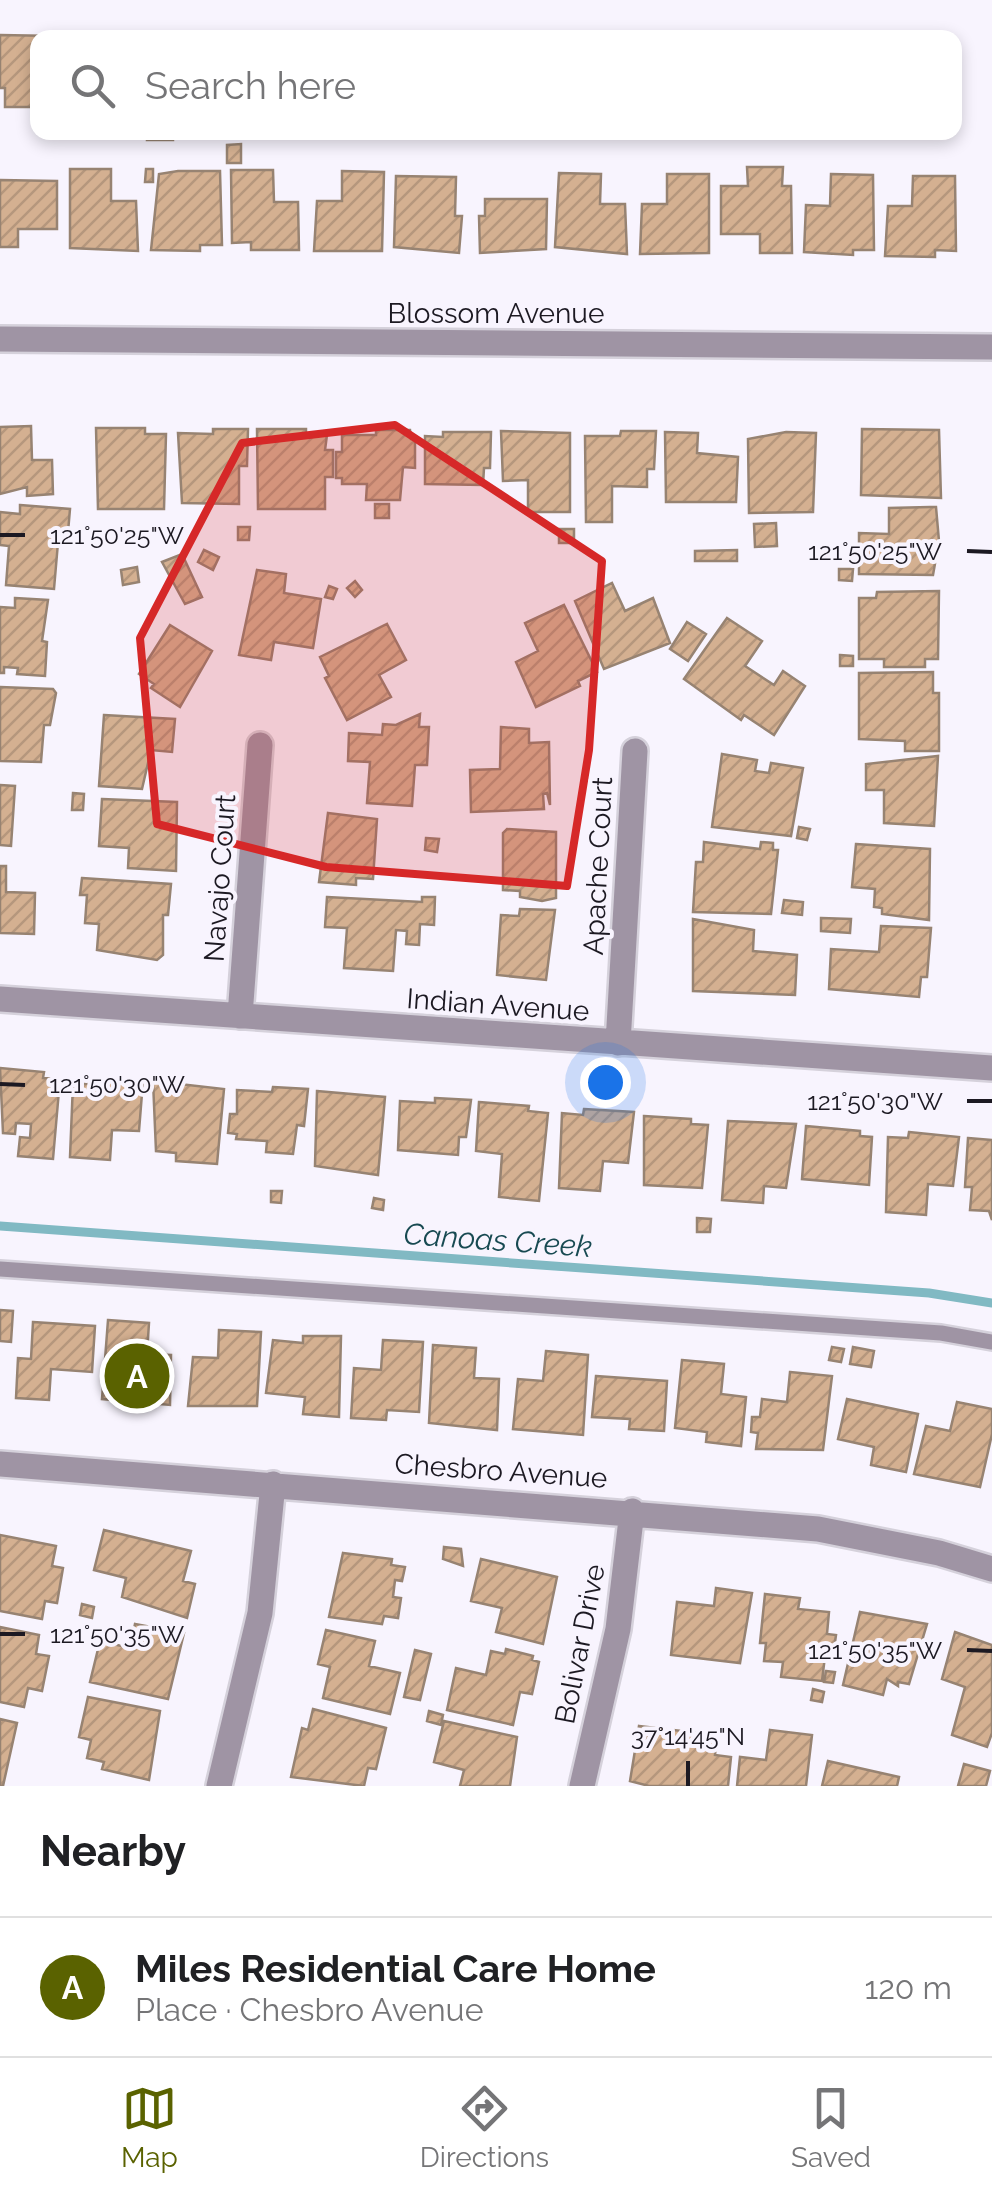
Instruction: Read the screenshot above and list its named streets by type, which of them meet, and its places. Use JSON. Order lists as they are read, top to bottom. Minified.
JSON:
{"streets":{"street":["Blossom Avenue","Apache Court","Navajo Court","Indian Avenue","Chesbro Avenue","Bolivar Drive"]},"crossings":[["Apache Court","Indian Avenue"],["Navajo Court","Indian Avenue"],["Chesbro Avenue","Bolivar Drive"]],"water":["Canoas Creek"],"page":{"search":"Search here","pins":"A","heading":"Nearby","list":[{"mark":"A","name":"Miles Residential Care Home","note":"Place · Chesbro Avenue","value":"120 m"}],"nav":["Map","Directions","Saved"]},"coordinates":["121°50'25\"W","121°50'30\"W","121°50'35\"W","37°14'45\"N"]}
